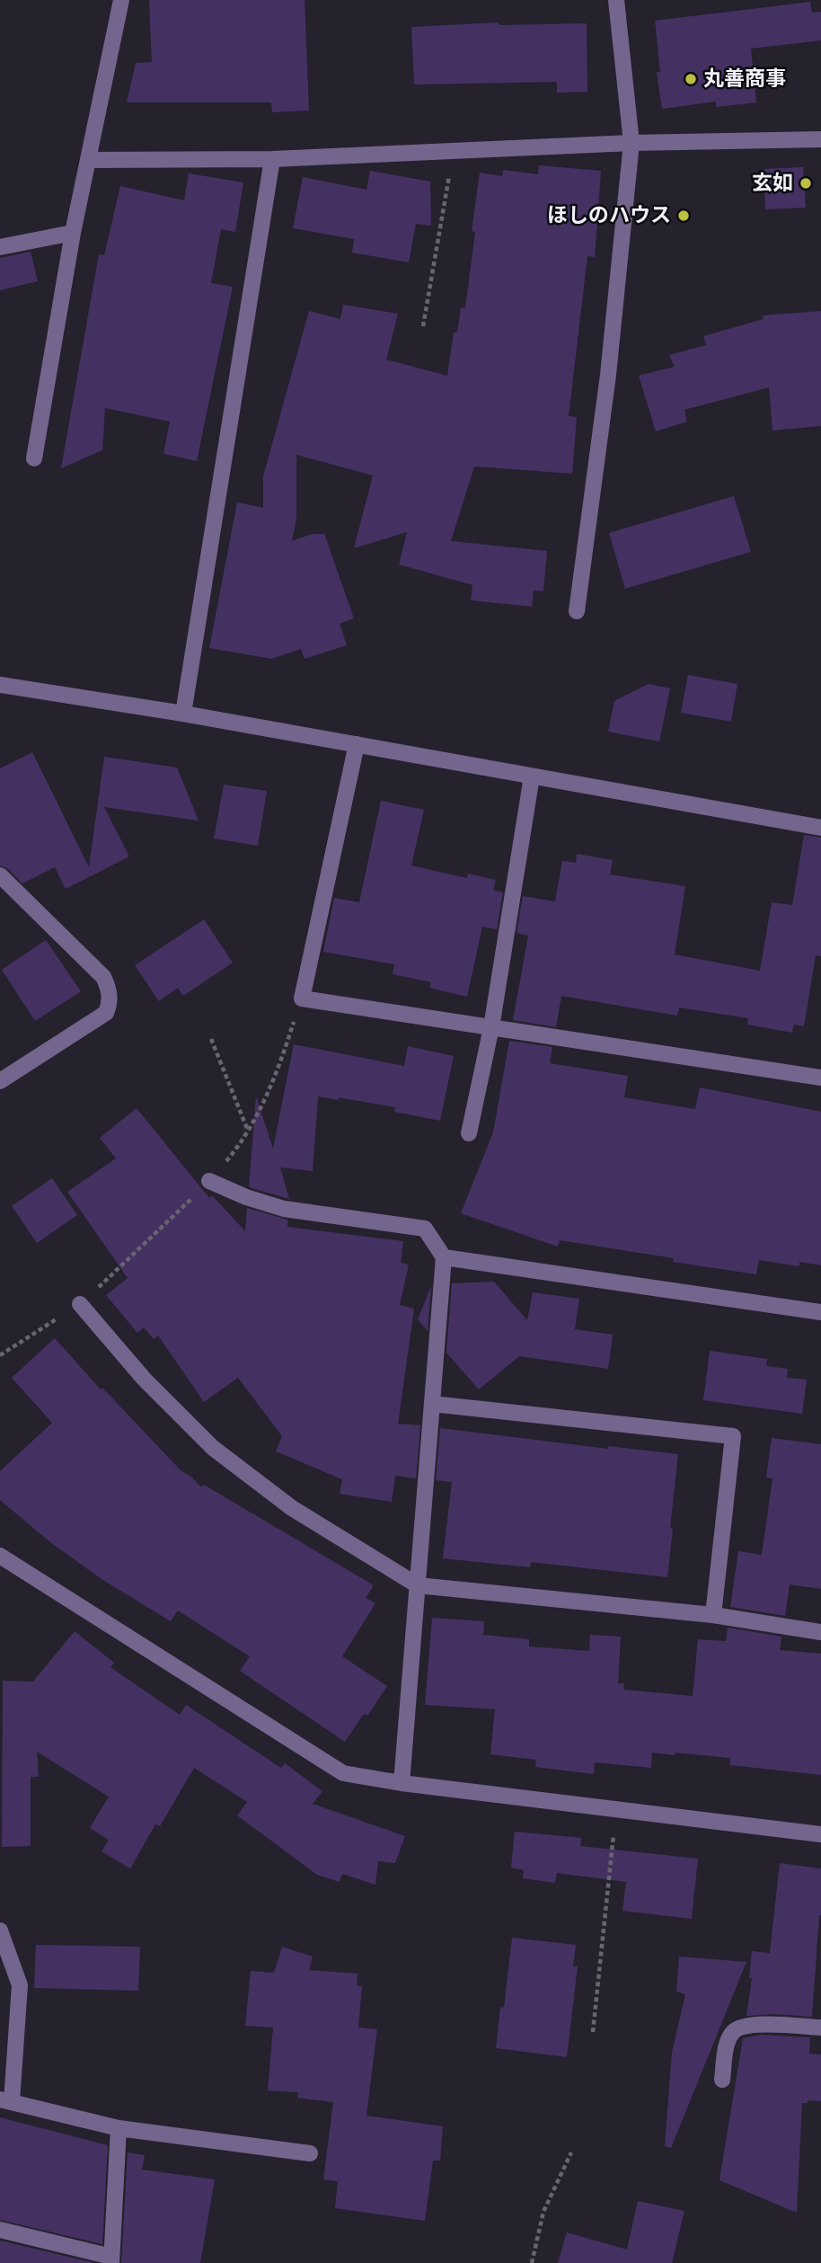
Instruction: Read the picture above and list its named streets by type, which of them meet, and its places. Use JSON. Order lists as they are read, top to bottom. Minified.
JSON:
{"places":["丸善商事","玄如","ほしのハウス"]}
